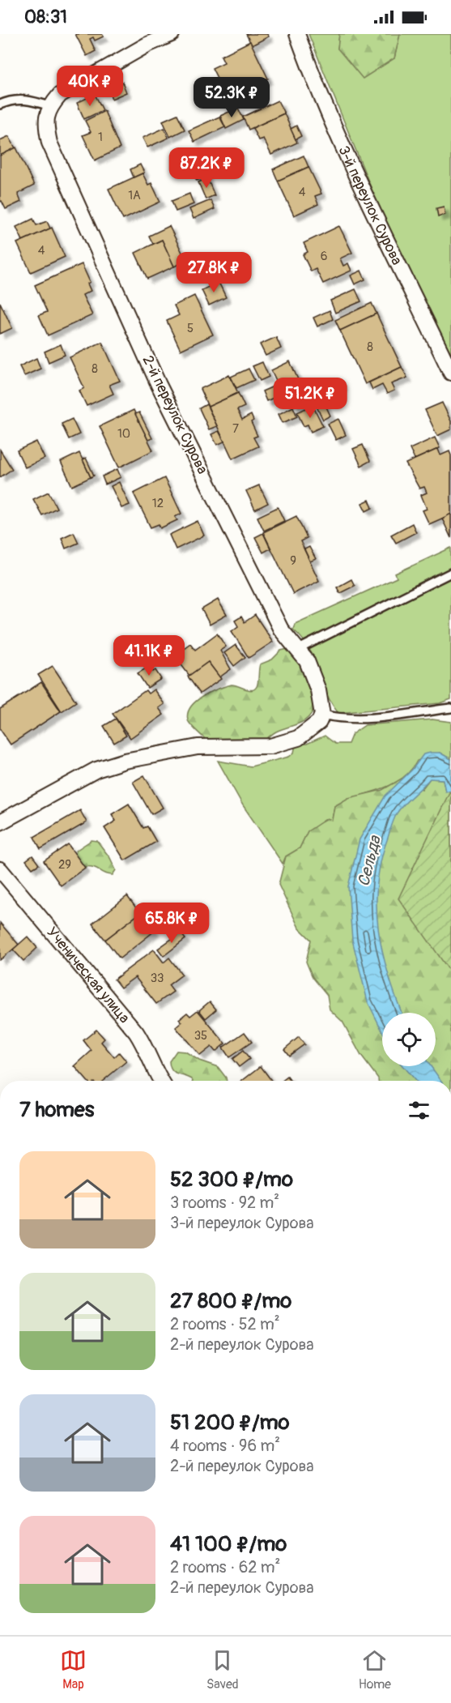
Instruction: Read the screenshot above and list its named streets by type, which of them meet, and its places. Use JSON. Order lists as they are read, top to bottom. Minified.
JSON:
{"streets":{"street":["3-й переулок Сурова","2-й переулок Сурова","Ученическая улица"]},"water":["Сельда"],"house_numbers":["1","4","1А","4","6","5","8","8","7","10","12","9","29","33","35"],"page":{"status":"08:31","price":["40K ₽","52.3K ₽","87.2K ₽","27.8K ₽","51.2K ₽","41.1K ₽","65.8K ₽"],"heading":"7 homes","list":[{"name":"52 300 ₽/mo","note":"3 rooms · 92 m² · 3-й переулок Сурова"},{"name":"27 800 ₽/mo","note":"2 rooms · 52 m² · 2-й переулок Сурова"},{"name":"51 200 ₽/mo","note":"4 rooms · 96 m² · 2-й переулок Сурова"},{"name":"41 100 ₽/mo","note":"2 rooms · 62 m² · 2-й переулок Сурова"}],"tabs":["Map","Saved","Home"]}}
